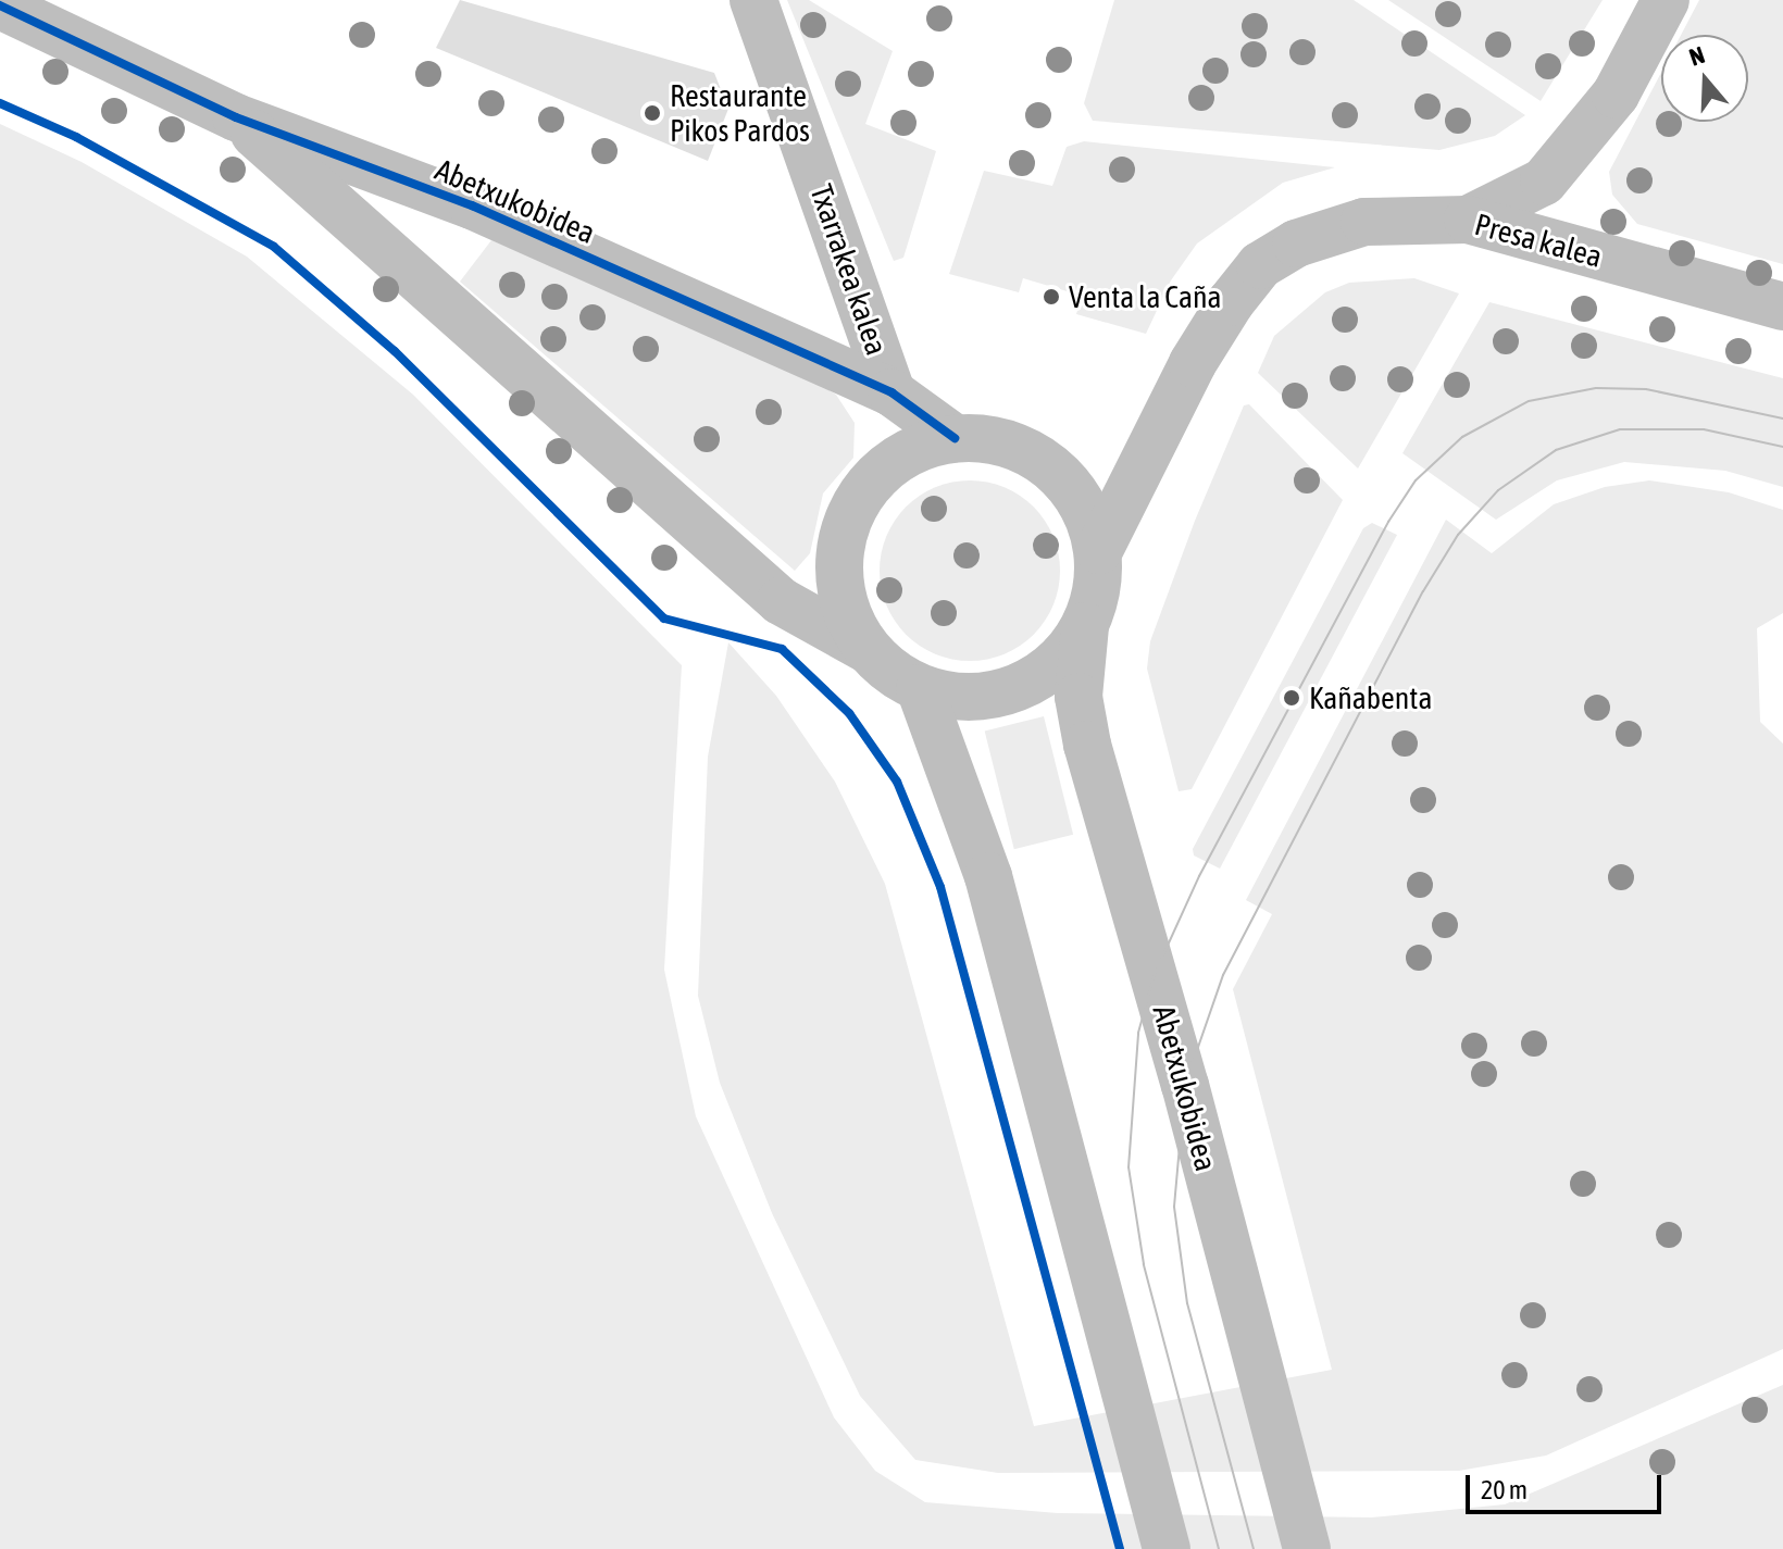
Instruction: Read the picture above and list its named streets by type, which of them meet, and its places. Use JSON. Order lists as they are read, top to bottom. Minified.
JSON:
{"streets":{"street":["Abetxukobidea","Presa kalea","Txarrakea kalea"]},"crossings":[["Abetxukobidea","Presa kalea"],["Abetxukobidea","Txarrakea kalea"]],"places":["Restaurante Pikos Pardos","Venta la Caña","Kañabenta"],"scale_bar":"20 m","north":"top"}
